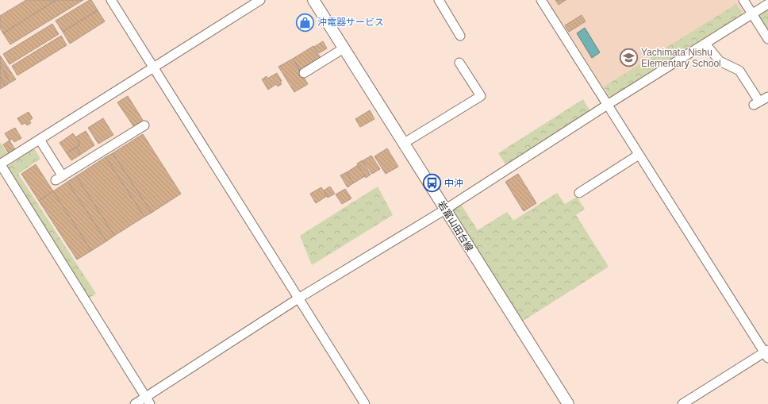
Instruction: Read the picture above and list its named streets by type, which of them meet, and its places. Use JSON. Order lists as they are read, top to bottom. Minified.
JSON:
{"streets":{"main road":["岩富山田台線"]},"places":{"shop":["沖電器サービス"],"school or university":["Yachimata Nishu Elementary School"],"bus stop":["中沖"]}}
